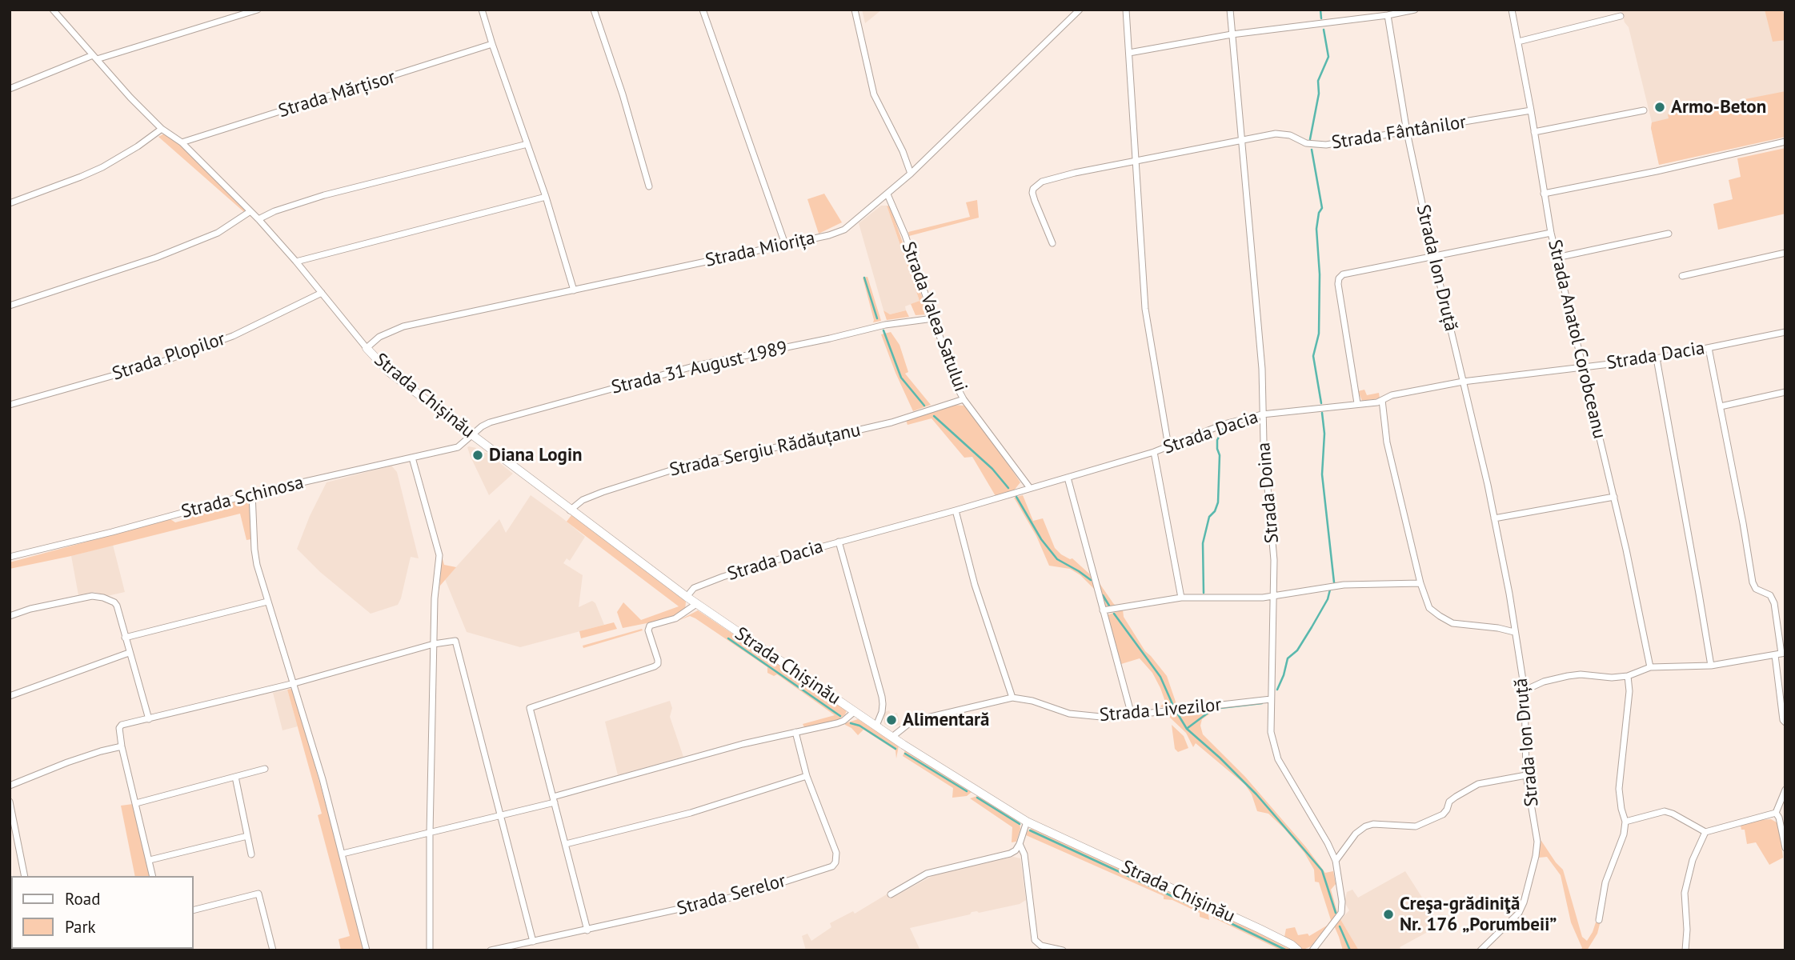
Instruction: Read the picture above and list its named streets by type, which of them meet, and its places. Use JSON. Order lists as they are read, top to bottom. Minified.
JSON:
{"streets":{"street":["Strada Mărțisor","Strada Fântânilor","Strada Miorița","Strada Ion Druță","Strada Valea Satului","Strada Anatol Corobceanu","Strada Dacia","Strada Plopilor","Strada 31 August 1989","Strada Chișinău","Strada Sergiu Rădăuțanu","Strada Doina","Strada Schinosa","Strada Livezilor","Strada Serelor"]},"crossings":[["Strada Mărțisor","Strada Chișinău"],["Strada Fântânilor","Strada Ion Druță"],["Strada Fântânilor","Strada Anatol Corobceanu"],["Strada Fântânilor","Strada Doina"],["Strada Miorița","Strada Valea Satului"],["Strada Miorița","Strada Chișinău"],["Strada Ion Druță","Strada Dacia"],["Strada Valea Satului","Strada Dacia"],["Strada Valea Satului","Strada 31 August 1989"],["Strada Valea Satului","Strada Sergiu Rădăuțanu"],["Strada Anatol Corobceanu","Strada Dacia"],["Strada Dacia","Strada Chișinău"],["Strada Dacia","Strada Doina"],["Strada Plopilor","Strada Chișinău"],["Strada 31 August 1989","Strada Chișinău"],["Strada 31 August 1989","Strada Schinosa"],["Strada Chișinău","Strada Sergiu Rădăuțanu"],["Strada Chișinău","Strada Schinosa"],["Strada Chișinău","Strada Livezilor"],["Strada Doina","Strada Livezilor"]],"places":["Armo-Beton","Diana Login","Alimentară","Creşa-grădiniţă Nr. 176 „Porumbeii”"],"legend":["Road","Park"]}
